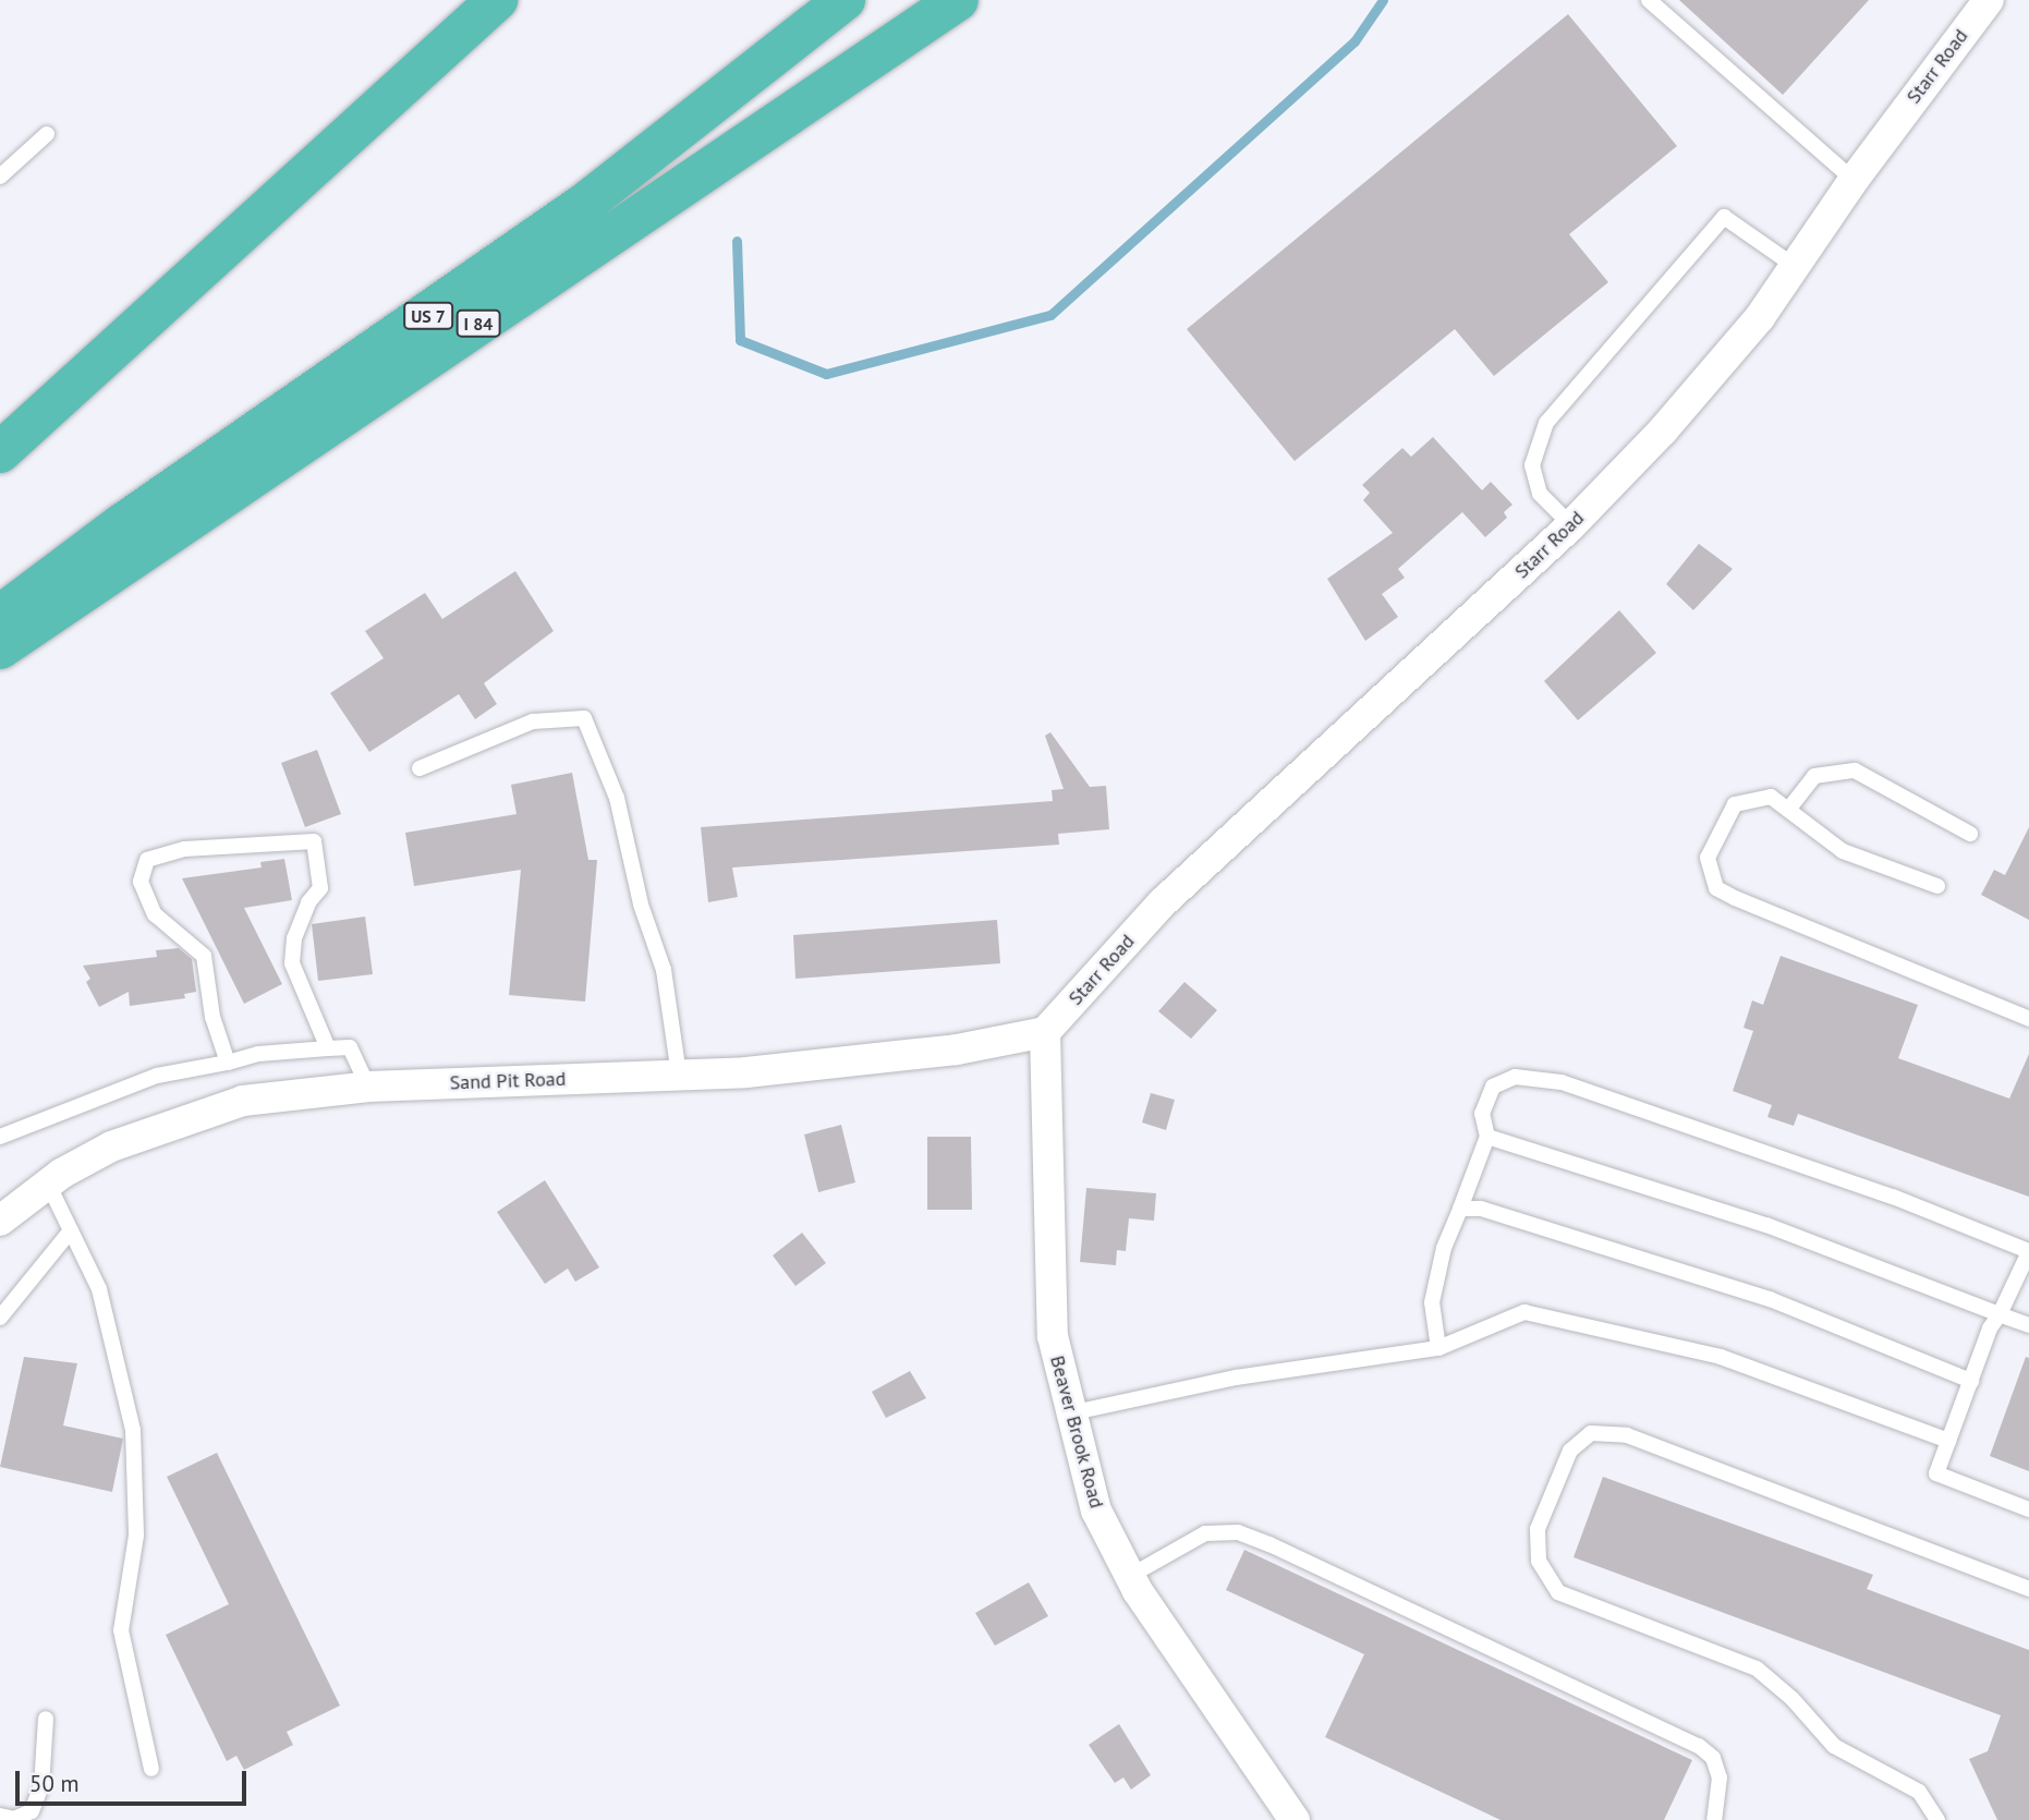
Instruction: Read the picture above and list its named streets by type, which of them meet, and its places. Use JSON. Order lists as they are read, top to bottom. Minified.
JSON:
{"streets":{"highway":["US 7","I 84"],"street":["Starr Road","Sand Pit Road","Beaver Brook Road"]},"crossings":[["Starr Road","Sand Pit Road"],["Starr Road","Beaver Brook Road"],["Sand Pit Road","Beaver Brook Road"]],"scale_bar":"50 m"}
